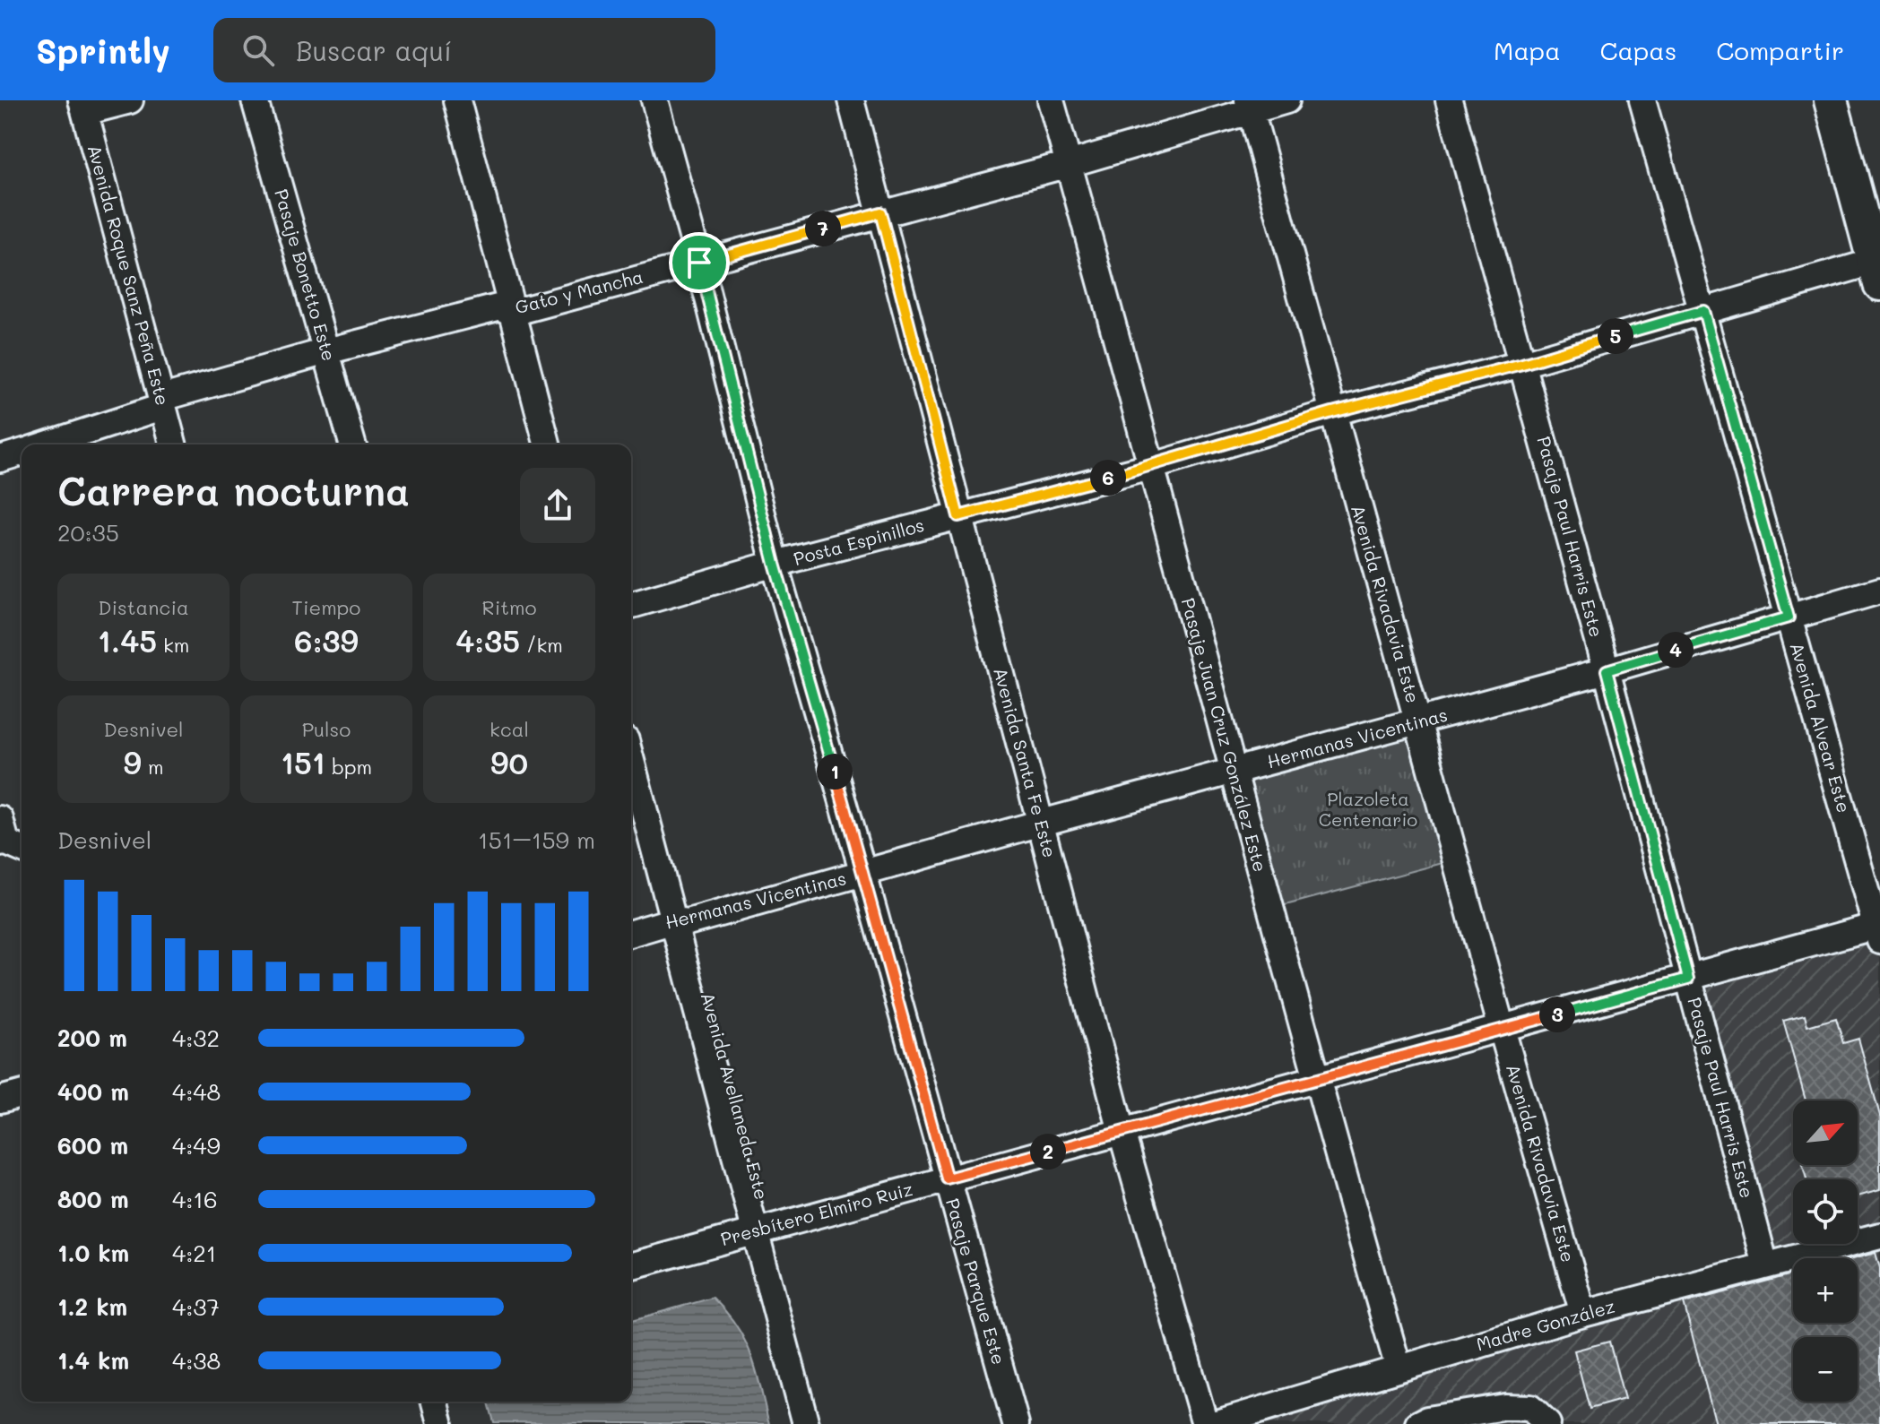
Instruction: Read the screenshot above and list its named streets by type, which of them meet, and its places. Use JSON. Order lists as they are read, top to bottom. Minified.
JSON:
{"streets":{"street":["Avenida Roque Sanz Peña Este","Pasaje Bonetto Este","Gato y Mancha","Pasaje Paul Harris Este","Posta Espinillos","Avenida Rivadavia Este","Avenida Alvear Este","Pasaje Juan Cruz González Este","Hermanas Vicentinas","Avenida Santa Fe Este","Avenida Avellaneda Este","Presbítero Elmiro Ruiz","Pasaje Parque Este","Madre González"]},"crossings":[["Avenida Roque Sanz Peña Este","Gato y Mancha"],["Pasaje Bonetto Este","Gato y Mancha"],["Gato y Mancha","Avenida Rivadavia Este"],["Gato y Mancha","Pasaje Juan Cruz González Este"],["Gato y Mancha","Avenida Santa Fe Este"],["Gato y Mancha","Pasaje Parque Este"],["Pasaje Paul Harris Este","Posta Espinillos"],["Pasaje Paul Harris Este","Hermanas Vicentinas"],["Pasaje Paul Harris Este","Presbítero Elmiro Ruiz"],["Pasaje Paul Harris Este","Madre González"],["Posta Espinillos","Avenida Rivadavia Este"],["Posta Espinillos","Avenida Alvear Este"],["Posta Espinillos","Pasaje Juan Cruz González Este"],["Posta Espinillos","Avenida Santa Fe Este"],["Posta Espinillos","Pasaje Parque Este"],["Avenida Rivadavia Este","Hermanas Vicentinas"],["Avenida Rivadavia Este","Presbítero Elmiro Ruiz"],["Avenida Rivadavia Este","Madre González"],["Avenida Alvear Este","Hermanas Vicentinas"],["Avenida Alvear Este","Presbítero Elmiro Ruiz"],["Pasaje Juan Cruz González Este","Hermanas Vicentinas"],["Pasaje Juan Cruz González Este","Presbítero Elmiro Ruiz"],["Pasaje Juan Cruz González Este","Madre González"],["Hermanas Vicentinas","Avenida Santa Fe Este"],["Hermanas Vicentinas","Avenida Avellaneda Este"],["Hermanas Vicentinas","Pasaje Parque Este"],["Avenida Santa Fe Este","Presbítero Elmiro Ruiz"],["Avenida Avellaneda Este","Presbítero Elmiro Ruiz"],["Presbítero Elmiro Ruiz","Pasaje Parque Este"]],"parks":["Plazoleta Centenario"],"north":"top right","page":{"header":"Sprintly","search":"Buscar aquí","nav":["Mapa","Capas","Compartir"],"pins":["7","5","6","4","1","3","2"],"heading":["Carrera nocturna","20:35"],"stats":[["Distancia","1.45 km"],["Tiempo","6:39"],["Ritmo","4:35 /km"],["Desnivel","9 m"],["Pulso","151 bpm"],["kcal","90"]],"chart":["Desnivel","151–159 m"],"list":[{"name":"200 m","note":"4:32"},{"name":"400 m","note":"4:48"},{"name":"600 m","note":"4:49"},{"name":"800 m","note":"4:16"},{"name":"1.0 km","note":"4:21"},{"name":"1.2 km","note":"4:37"},{"name":"1.4 km","note":"4:38"}],"map_buttons":["+","−"]}}
